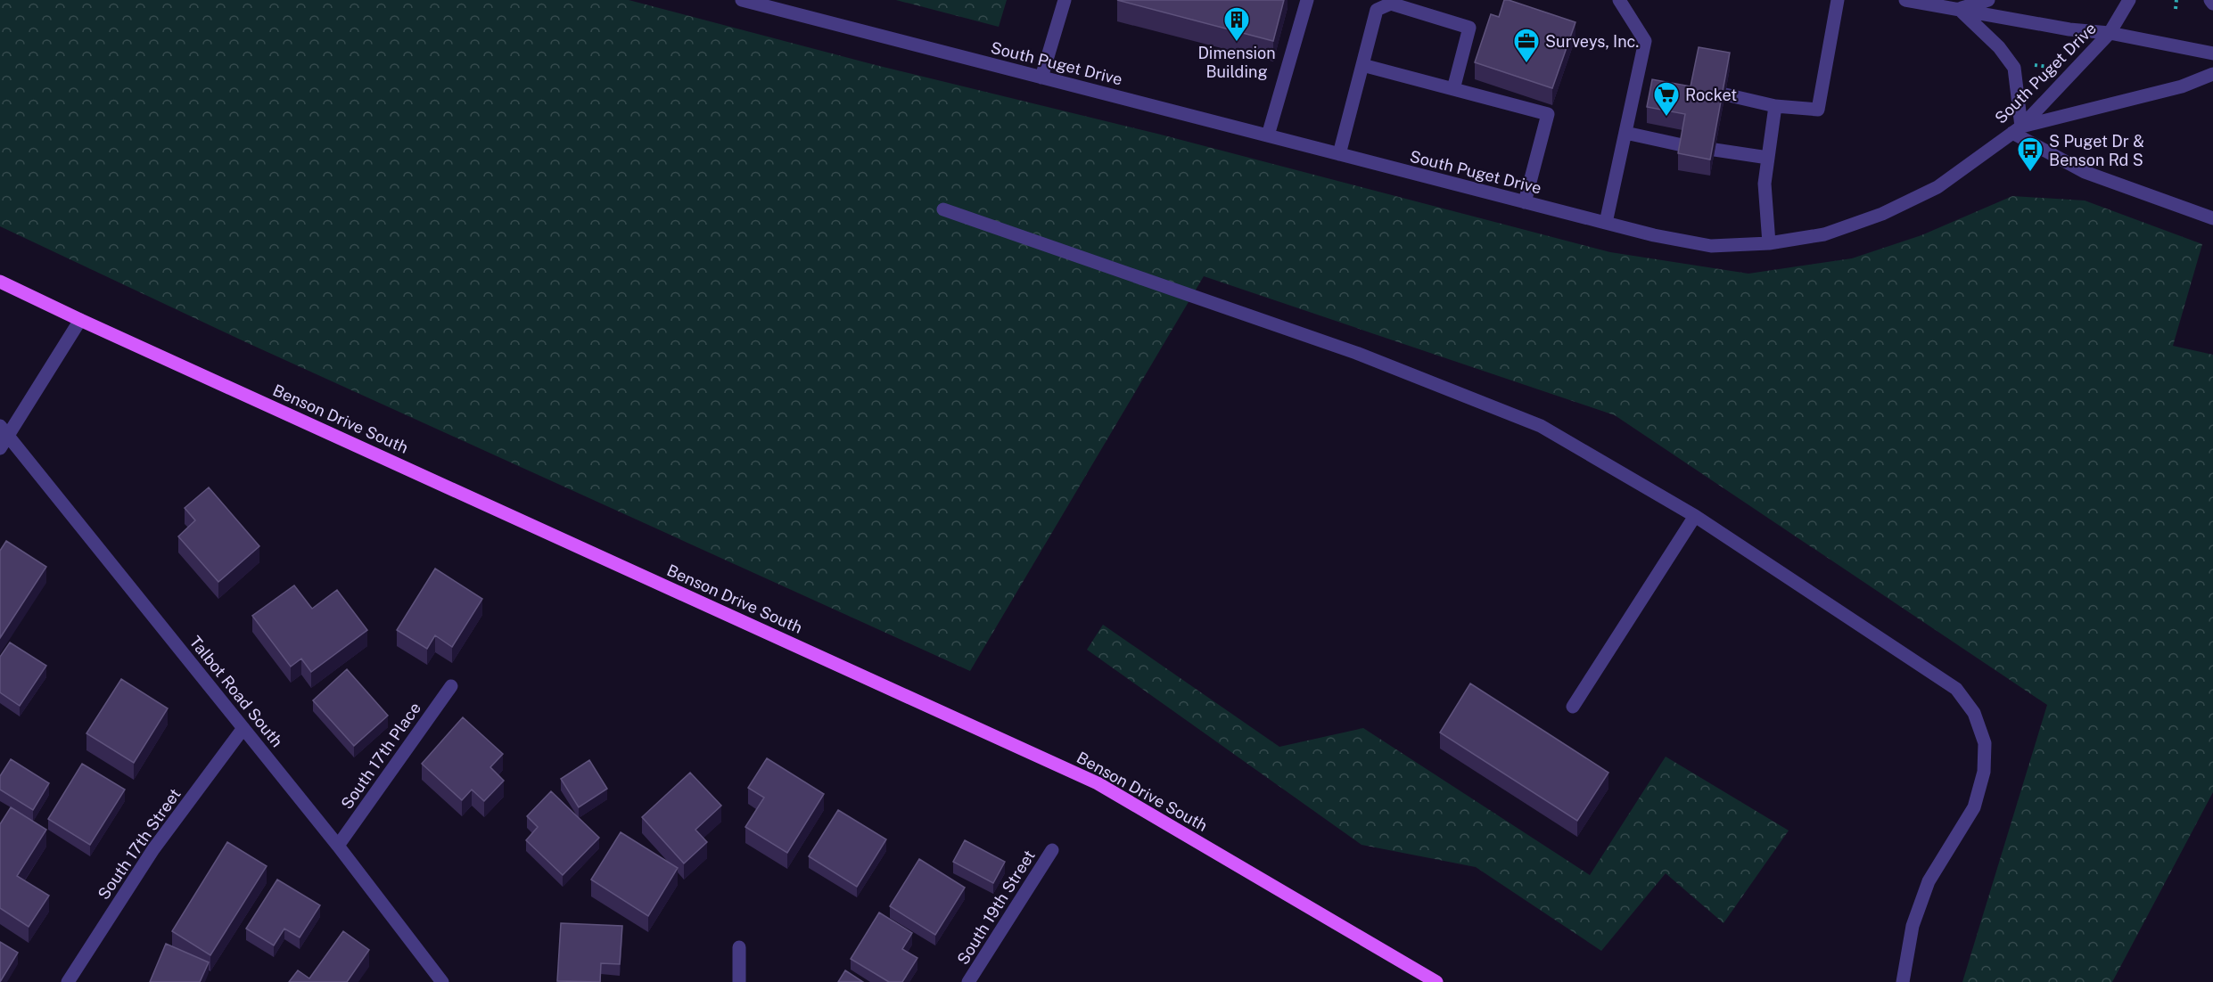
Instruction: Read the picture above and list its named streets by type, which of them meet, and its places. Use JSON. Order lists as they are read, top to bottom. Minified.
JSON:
{"streets":{"main road":["Benson Drive South"],"street":["South Puget Drive","Talbot Road South","South 17th Place","South 17th Street","South 19th Street"]},"crossings":[["Talbot Road South","South 17th Place"],["Talbot Road South","South 17th Street"]],"places":{"building":["Dimension Building"],"office":["Surveys, Inc."],"supermarket":["Rocket"],"bus stop":["S Puget Dr & Benson Rd S"]}}
